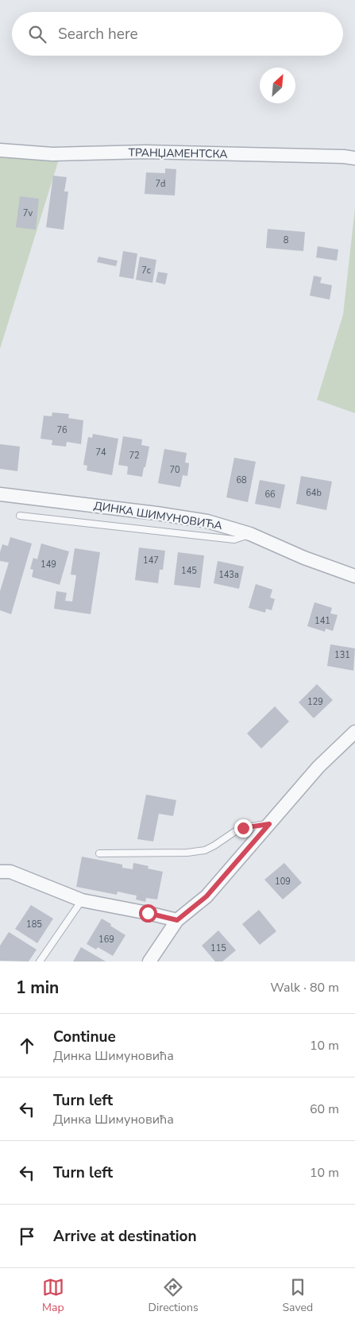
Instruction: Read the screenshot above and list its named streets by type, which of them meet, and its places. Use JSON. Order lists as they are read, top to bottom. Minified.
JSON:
{"streets":{"street":["ТРАНЏАМЕНТСКА","ДИНКА ШИМУНОВИЋА"]},"house_numbers":["7d","7v","8","7c","76","74","72","70","68","64b","66","147","149","145","143a","141","131","129","109","185","169","115"],"north":"top right","page":{"search":"Search here","heading":["1 min","Walk · 80 m"],"list":[["Continue","Динка Шимуновића","10 m"],["Turn left","Динка Шимуновића","60 m"],["Turn left","10 m"],"Arrive at destination"],"nav":["Map","Directions","Saved"]}}
